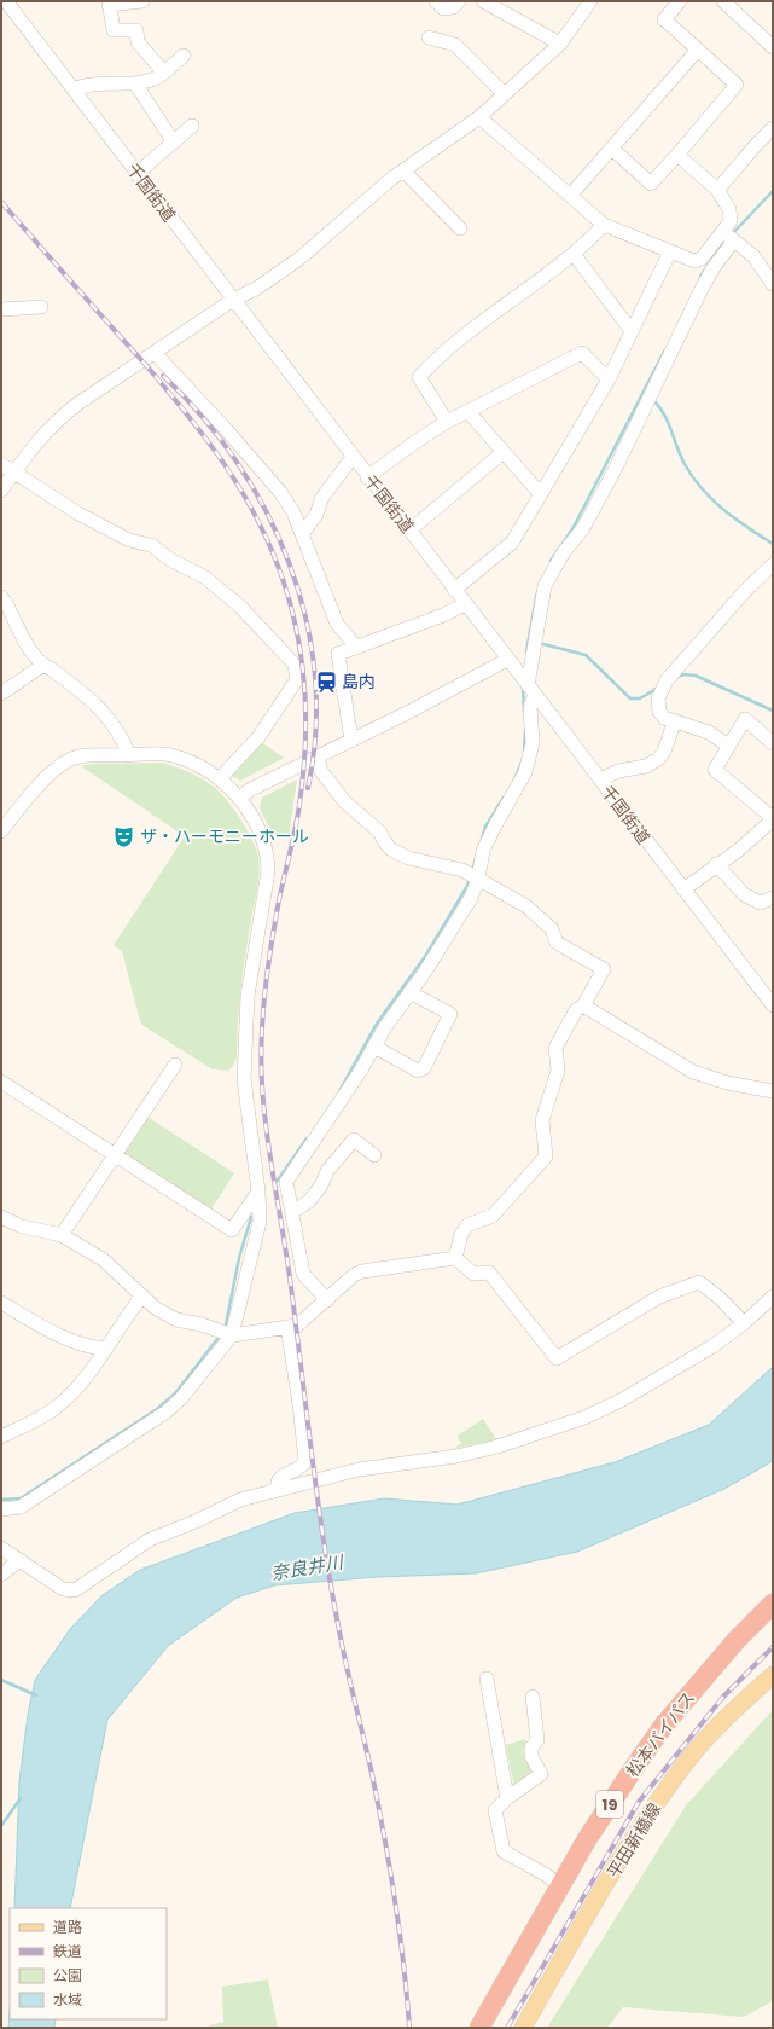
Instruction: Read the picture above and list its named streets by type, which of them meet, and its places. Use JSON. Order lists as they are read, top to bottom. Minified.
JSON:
{"streets":{"highway":["松本バイパス","19"],"main road":["平田新橋線"],"street":["千国街道"]},"water":["奈良井川"],"places":{"station":["島内"],"theatre":["ザ・ハーモニーホール"]},"legend":["道路","鉄道","公園","水域"]}
